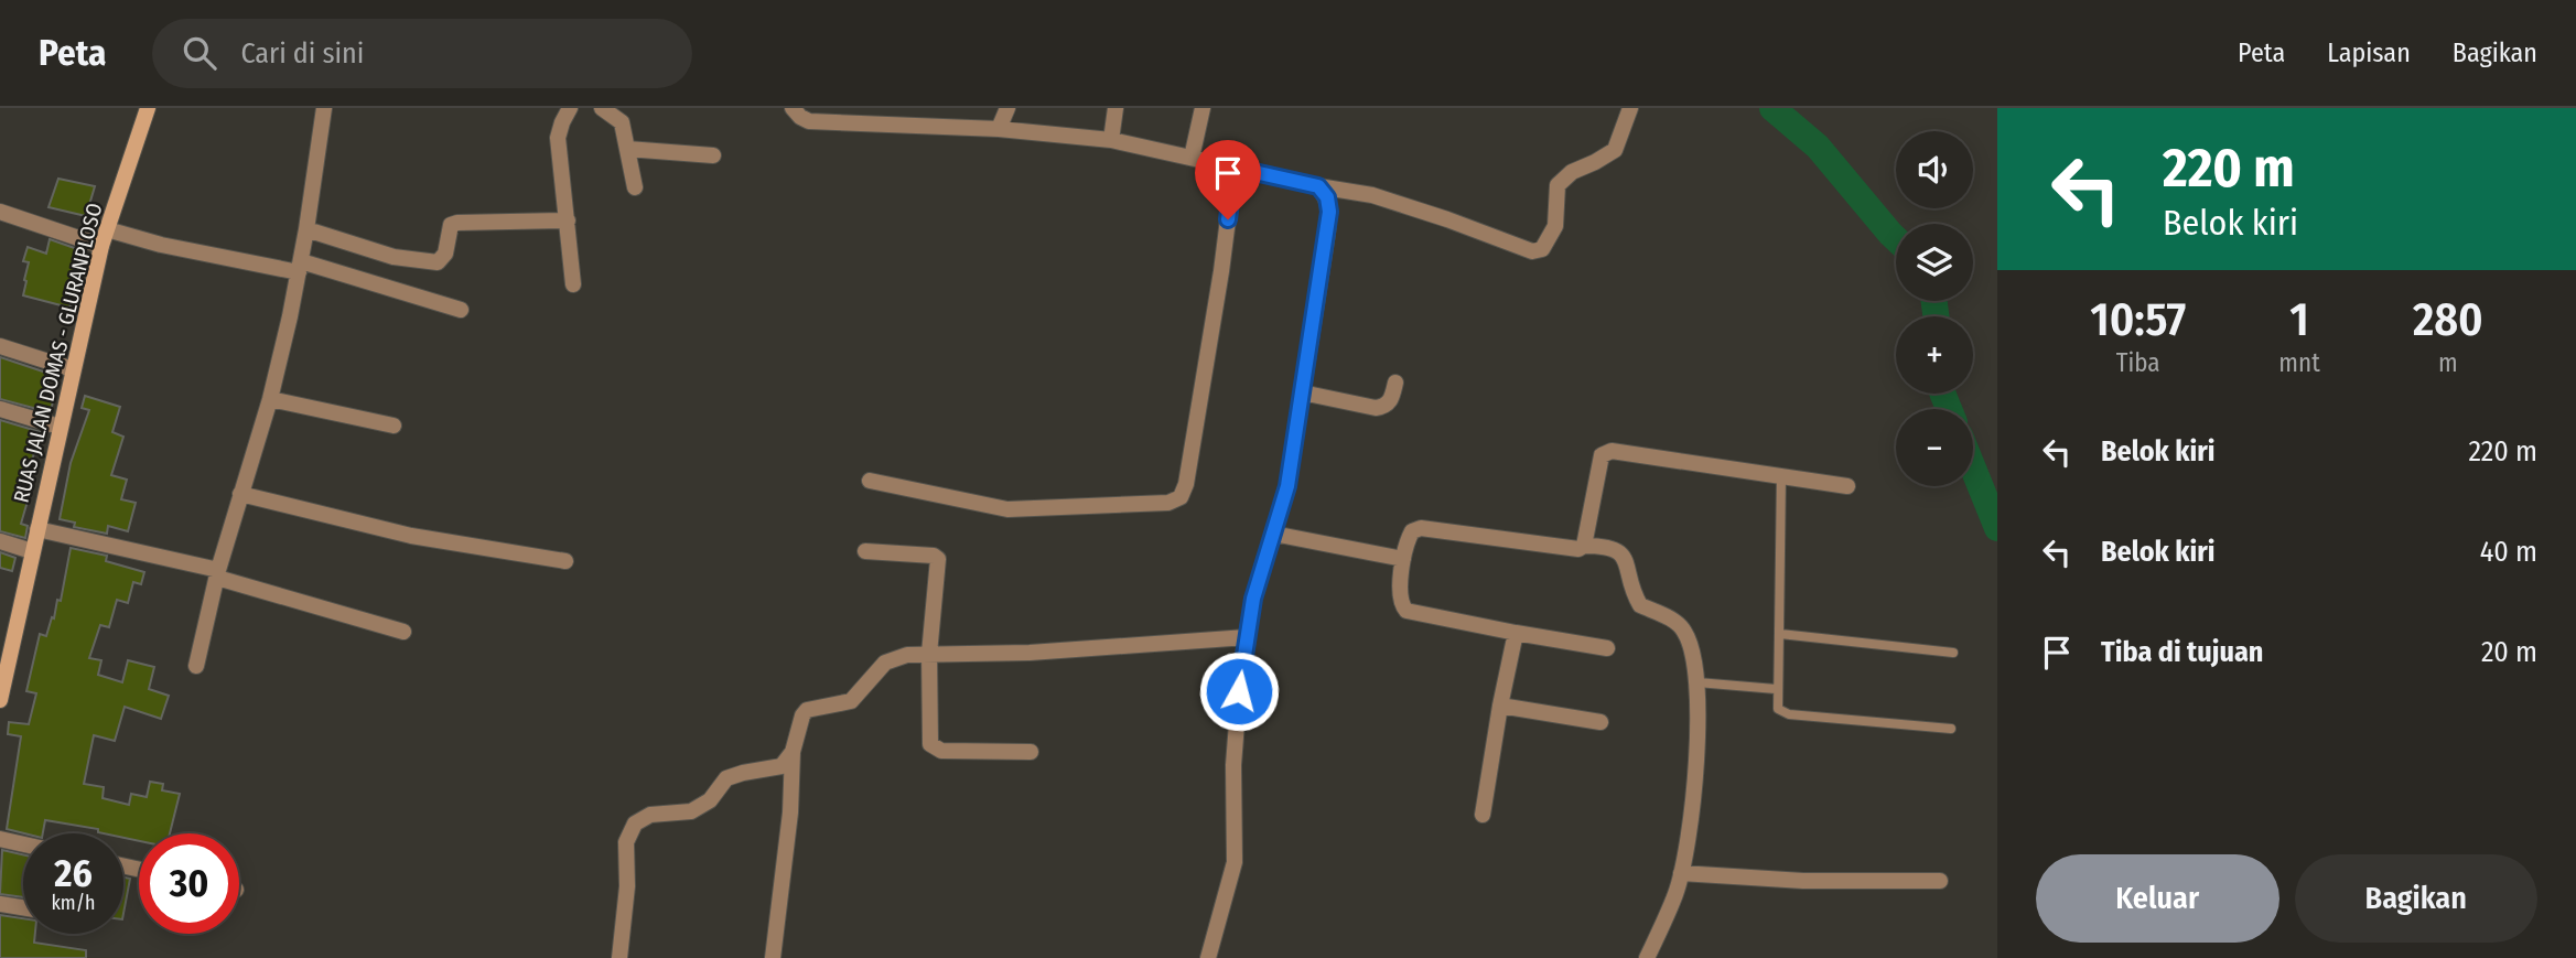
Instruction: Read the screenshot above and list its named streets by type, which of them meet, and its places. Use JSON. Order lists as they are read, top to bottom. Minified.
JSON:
{"streets":{"main road":["RUAS JALAN DOMAS - GLURANPLOSO"]},"page":{"header":"Peta","search":"Cari di sini","nav":["Peta","Lapisan","Bagikan"],"turn":["220 m","Belok kiri"],"map_buttons":["+","−"],"eta":["10:57","Tiba","1","mnt","280","m"],"list":[{"name":"Belok kiri","value":"220 m"},{"name":"Belok kiri","value":"40 m"},{"name":"Tiba di tujuan","value":"20 m"}],"speed":"26 km/h","limit":"30","buttons":["Keluar","Bagikan"]}}
